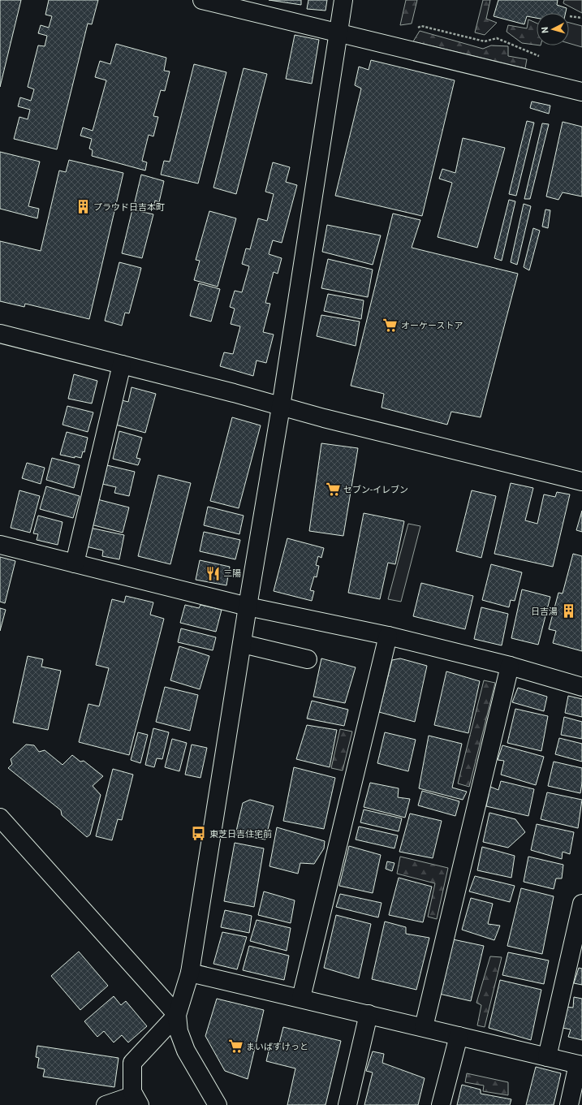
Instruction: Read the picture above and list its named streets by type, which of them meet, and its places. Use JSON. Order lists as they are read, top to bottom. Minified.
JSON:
{"places":{"building":["プラウド日吉本町","日吉湯"],"supermarket":["オーケーストア","セブン-イレブン","まいばすけっと"],"restaurant":["三陽"],"bus stop":["東芝日吉住宅前"]},"north":"left"}
